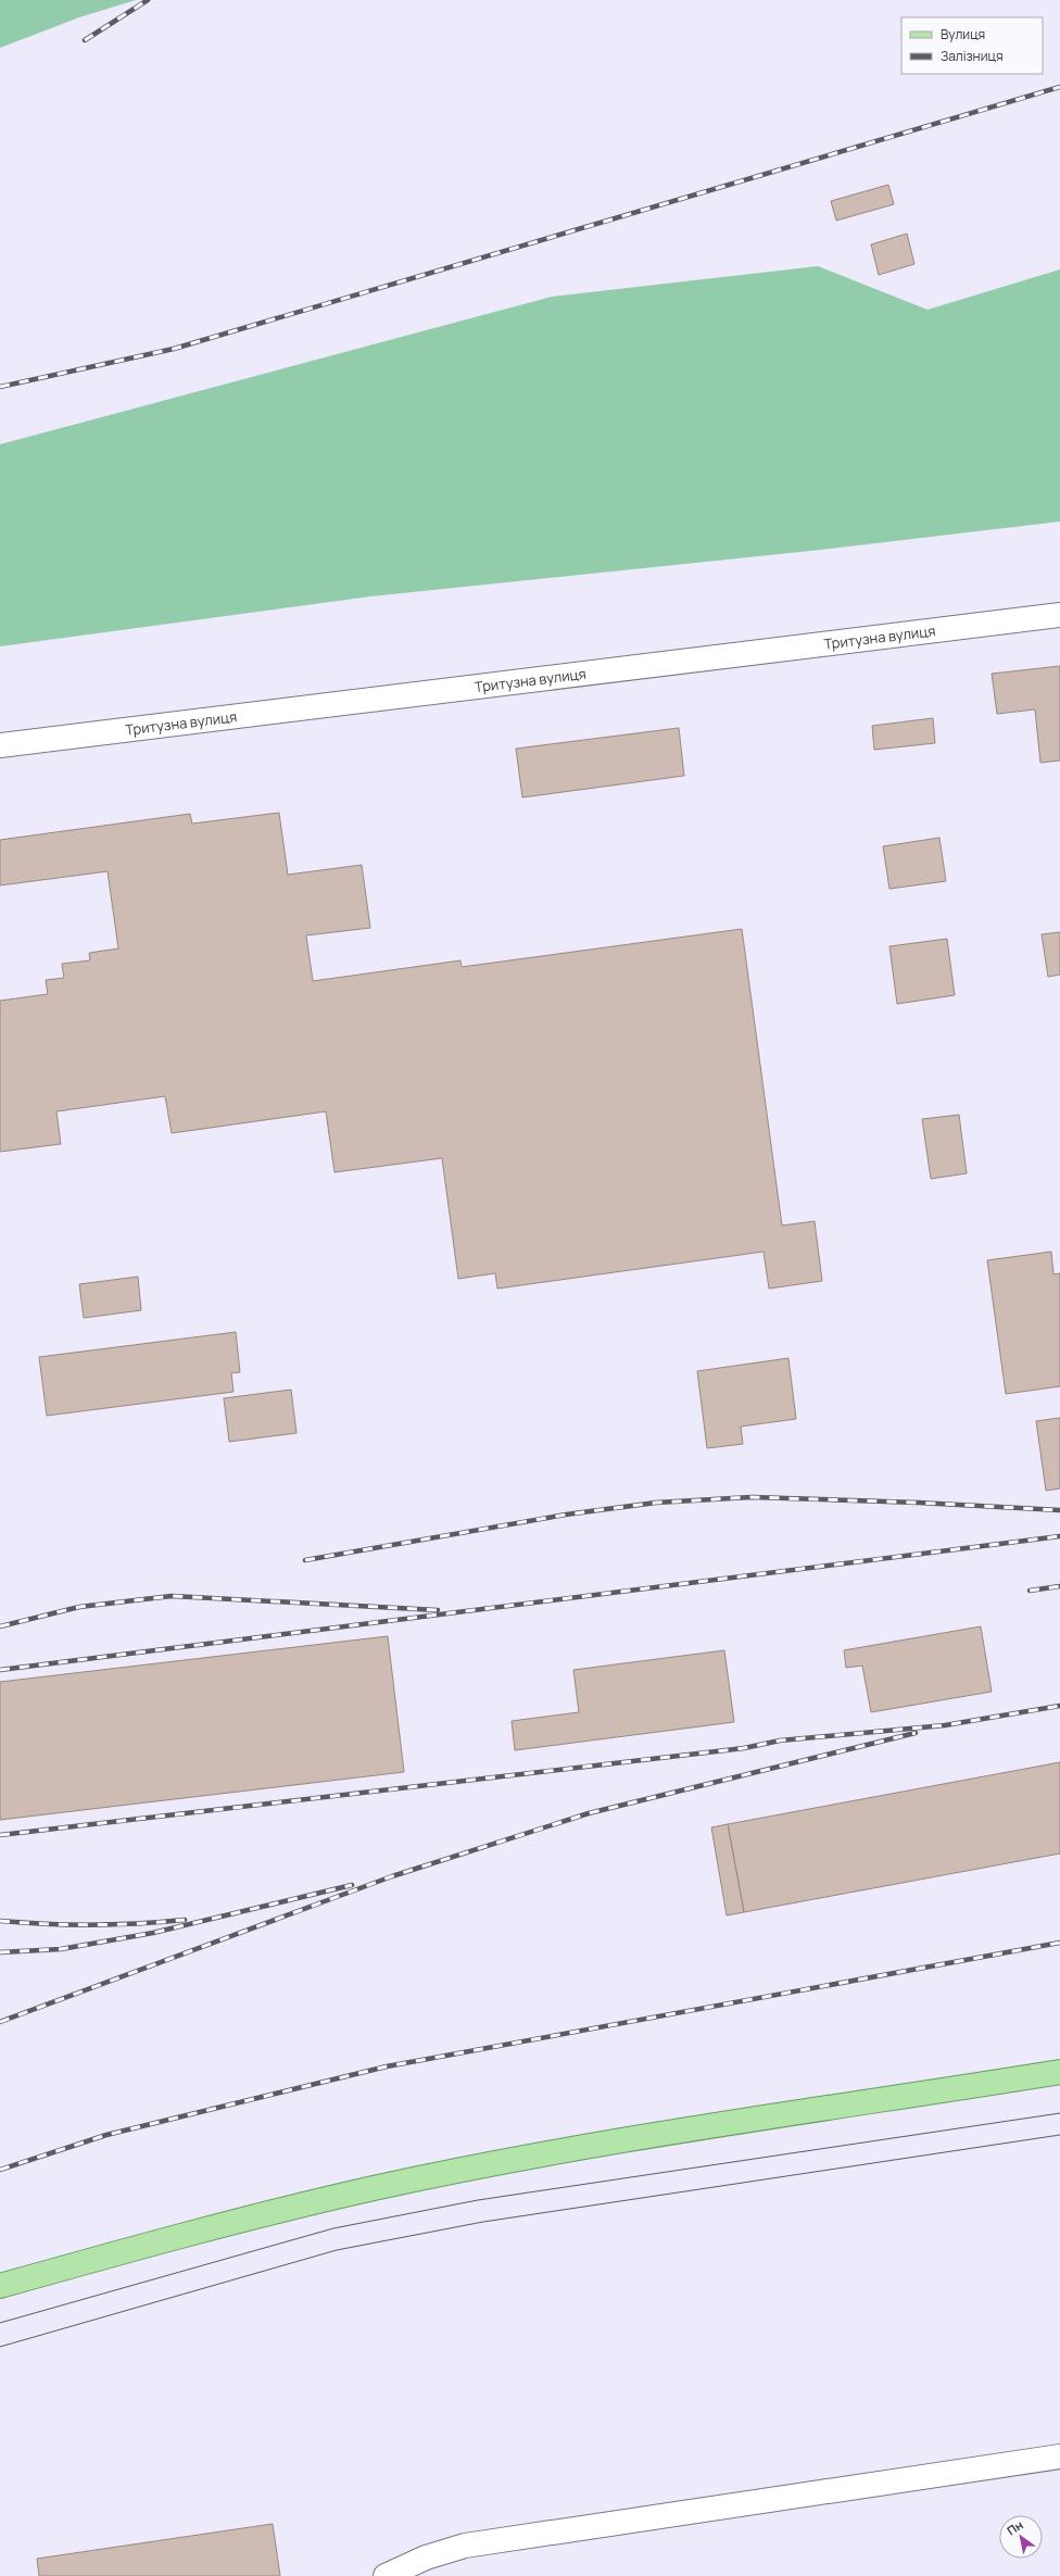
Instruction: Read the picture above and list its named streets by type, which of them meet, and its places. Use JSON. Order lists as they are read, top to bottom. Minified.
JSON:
{"streets":{"street":["Тритузна вулиця"]},"legend":["Вулиця","Залізниця"],"north":"top left"}
